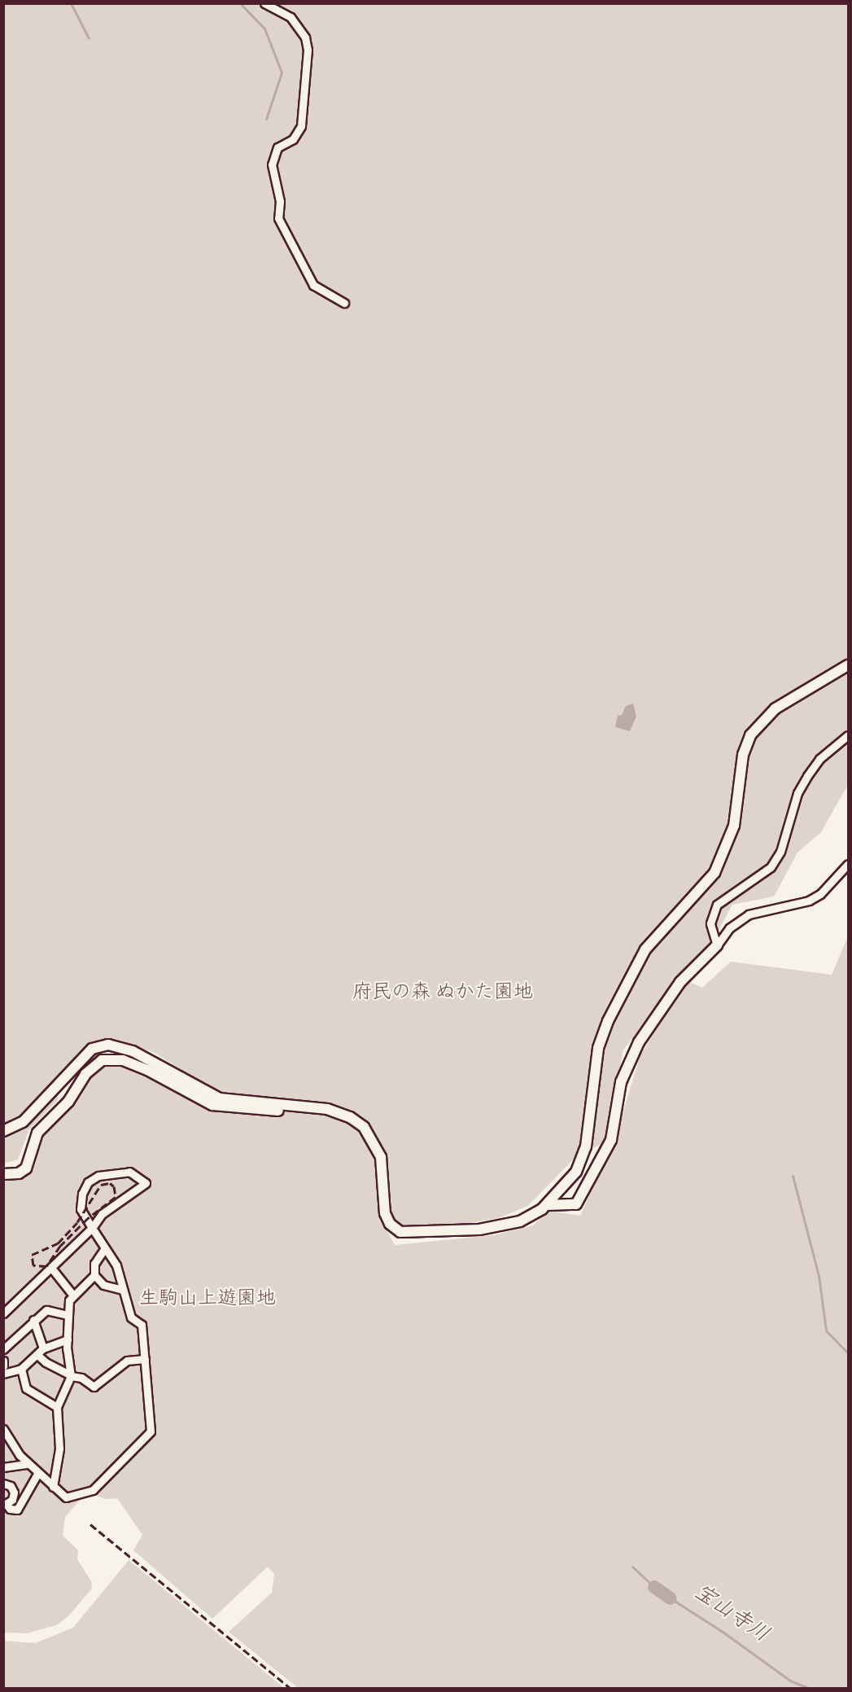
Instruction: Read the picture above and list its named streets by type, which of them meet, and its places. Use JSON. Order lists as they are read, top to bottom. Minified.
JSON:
{"water":["宝山寺川"],"parks":["府民の森 ぬかた園地","生駒山上遊園地"]}
